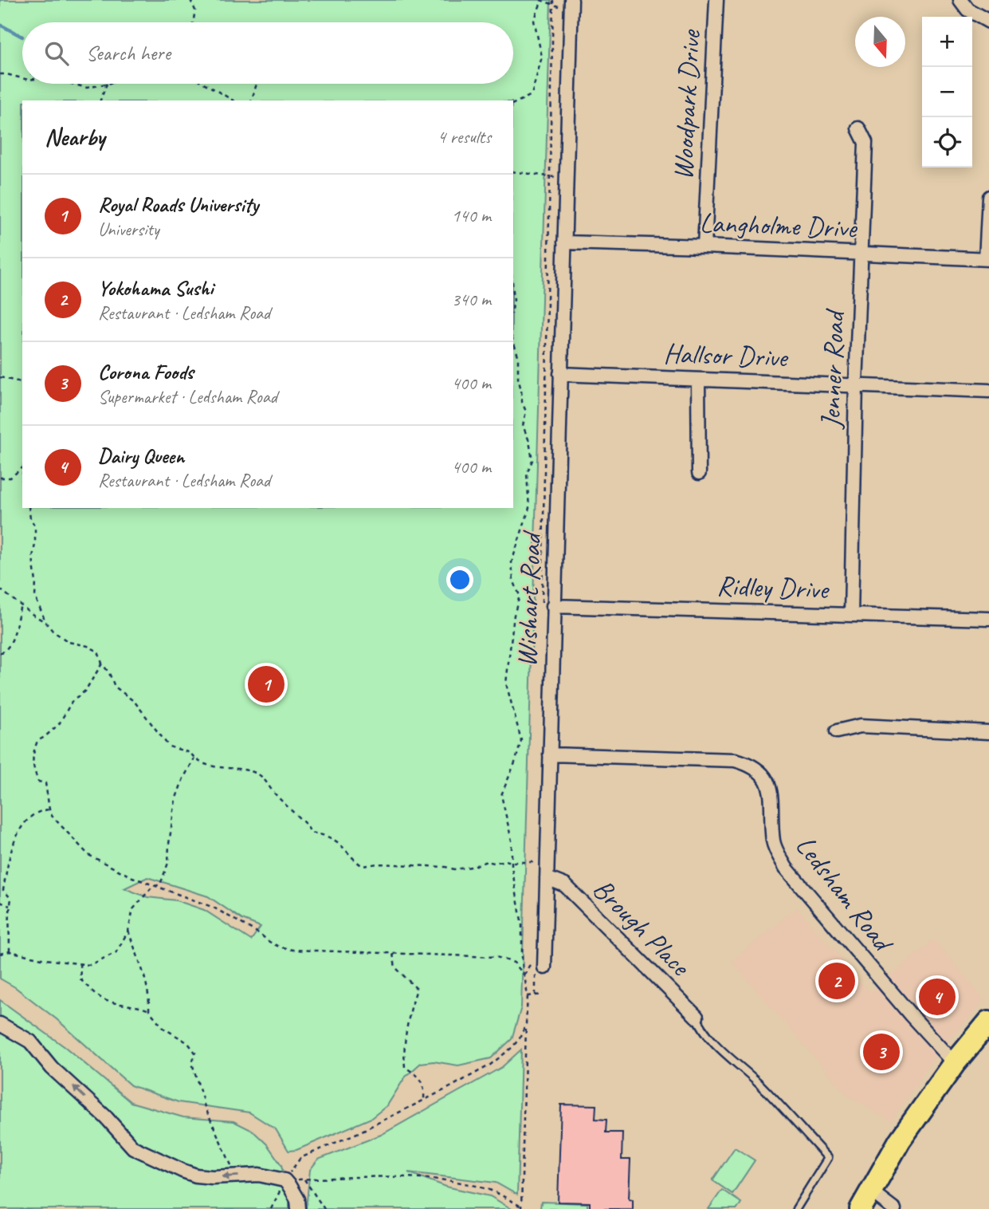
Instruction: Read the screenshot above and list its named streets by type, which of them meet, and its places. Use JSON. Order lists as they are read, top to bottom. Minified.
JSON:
{"streets":{"street":["Woodpark Drive","Langholme Drive","Hallsor Drive","Jenner Road","Ridley Drive","Wishart Road","Ledsham Road","Brough Place"]},"crossings":[["Woodpark Drive","Langholme Drive"],["Langholme Drive","Jenner Road"],["Langholme Drive","Wishart Road"],["Hallsor Drive","Jenner Road"],["Hallsor Drive","Wishart Road"],["Jenner Road","Ridley Drive"],["Ridley Drive","Wishart Road"],["Wishart Road","Ledsham Road"],["Wishart Road","Brough Place"]],"north":"bottom","page":{"map_buttons":["+","−"],"search":"Search here","heading":["Nearby","4 results"],"list":[{"mark":"1","name":"Royal Roads University","note":"University","value":"140 m"},{"mark":"2","name":"Yokohama Sushi","note":"Restaurant · Ledsham Road","value":"340 m"},{"mark":"3","name":"Corona Foods","note":"Supermarket · Ledsham Road","value":"400 m"},{"mark":"4","name":"Dairy Queen","note":"Restaurant · Ledsham Road","value":"400 m"}],"pins":["1","2","4","3"]}}
